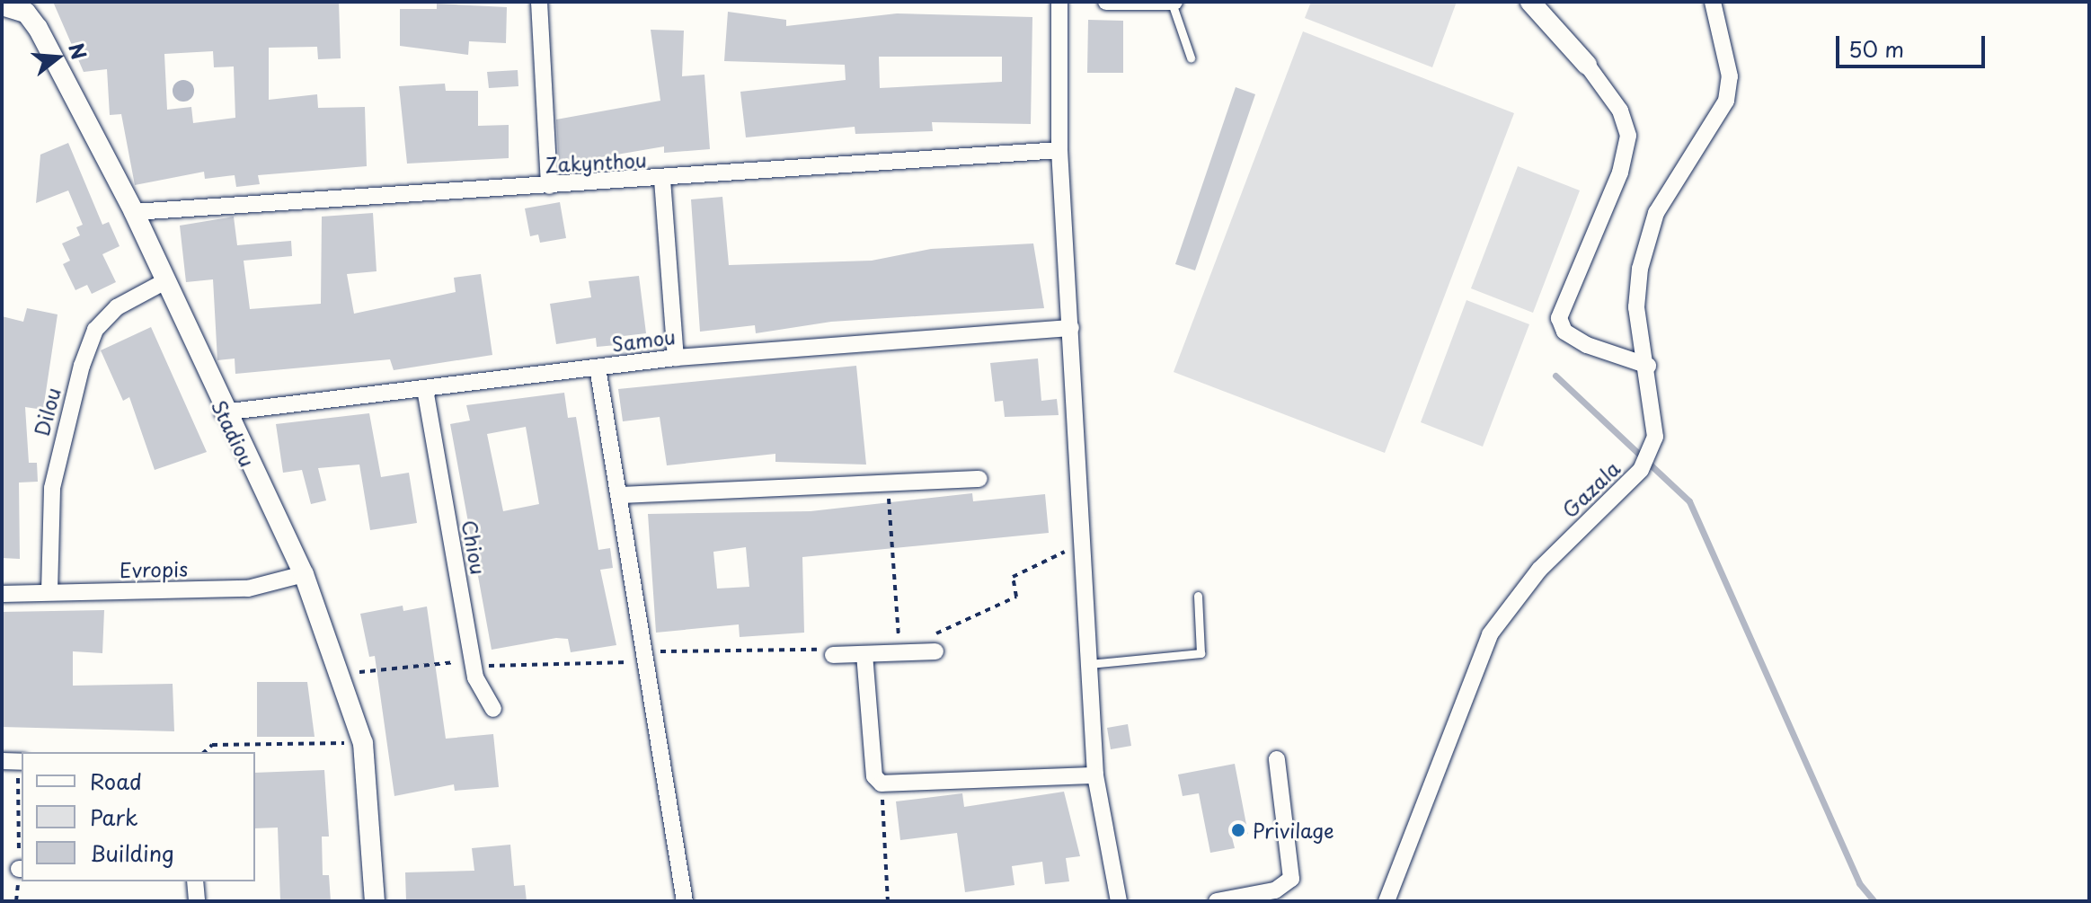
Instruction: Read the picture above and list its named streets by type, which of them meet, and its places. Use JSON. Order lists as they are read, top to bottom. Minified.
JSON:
{"streets":{"street":["Zakynthou","Samou","Dilou","Stadiou","Gazala","Chiou","Evropis"]},"crossings":[["Zakynthou","Stadiou"],["Samou","Stadiou"],["Samou","Chiou"],["Dilou","Stadiou"],["Dilou","Evropis"],["Stadiou","Evropis"]],"places":["Privilage"],"legend":["Road","Park","Building"],"scale_bar":"50 m","north":"right"}
